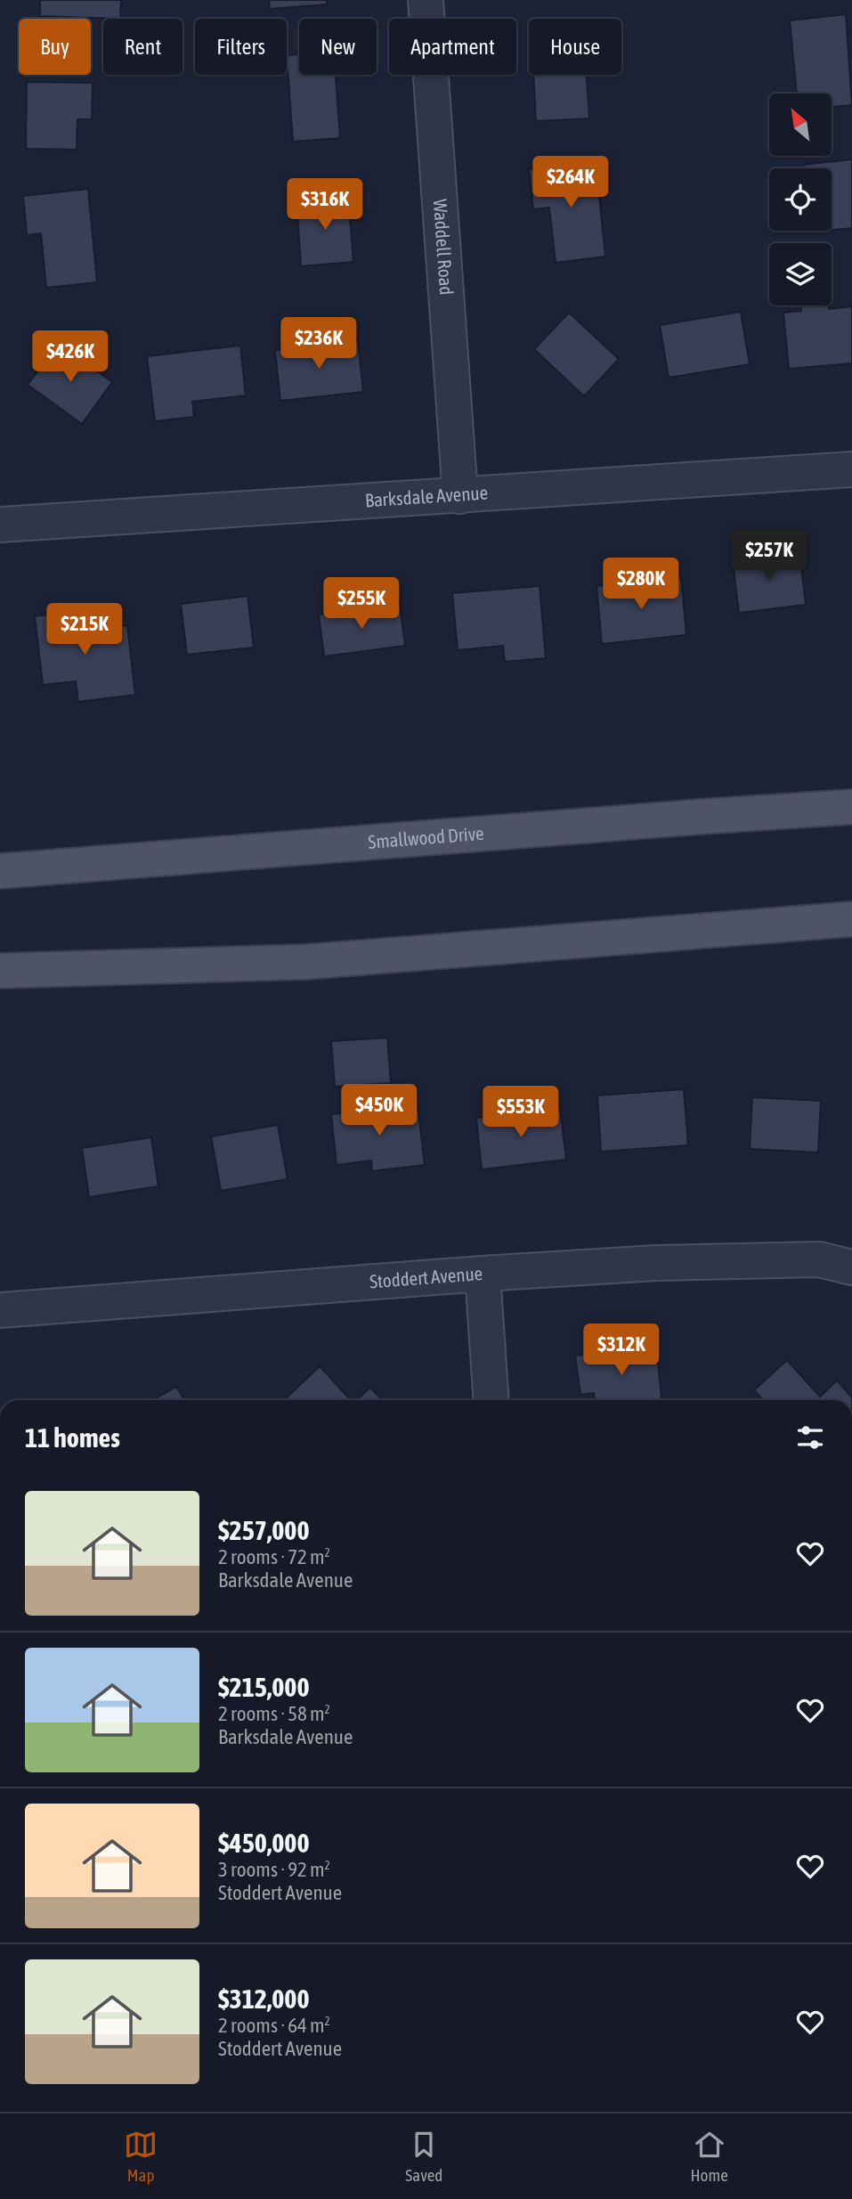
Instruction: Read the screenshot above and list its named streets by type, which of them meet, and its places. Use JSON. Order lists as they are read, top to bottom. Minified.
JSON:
{"streets":{"main road":["Smallwood Drive"],"street":["Waddell Road","Barksdale Avenue","Stoddert Avenue"]},"crossings":[["Waddell Road","Barksdale Avenue"]],"north":"top left","page":{"chip":["Buy","Rent","Filters","New","Apartment","House"],"price":["$264K","$316K","$236K","$426K","$257K","$280K","$255K","$215K","$450K","$553K","$312K"],"heading":"11 homes","list":[{"name":"$257,000","note":"2 rooms · 72 m² · Barksdale Avenue"},{"name":"$215,000","note":"2 rooms · 58 m² · Barksdale Avenue"},{"name":"$450,000","note":"3 rooms · 92 m² · Stoddert Avenue"},{"name":"$312,000","note":"2 rooms · 64 m² · Stoddert Avenue"}],"tabs":["Map","Saved","Home"]}}
